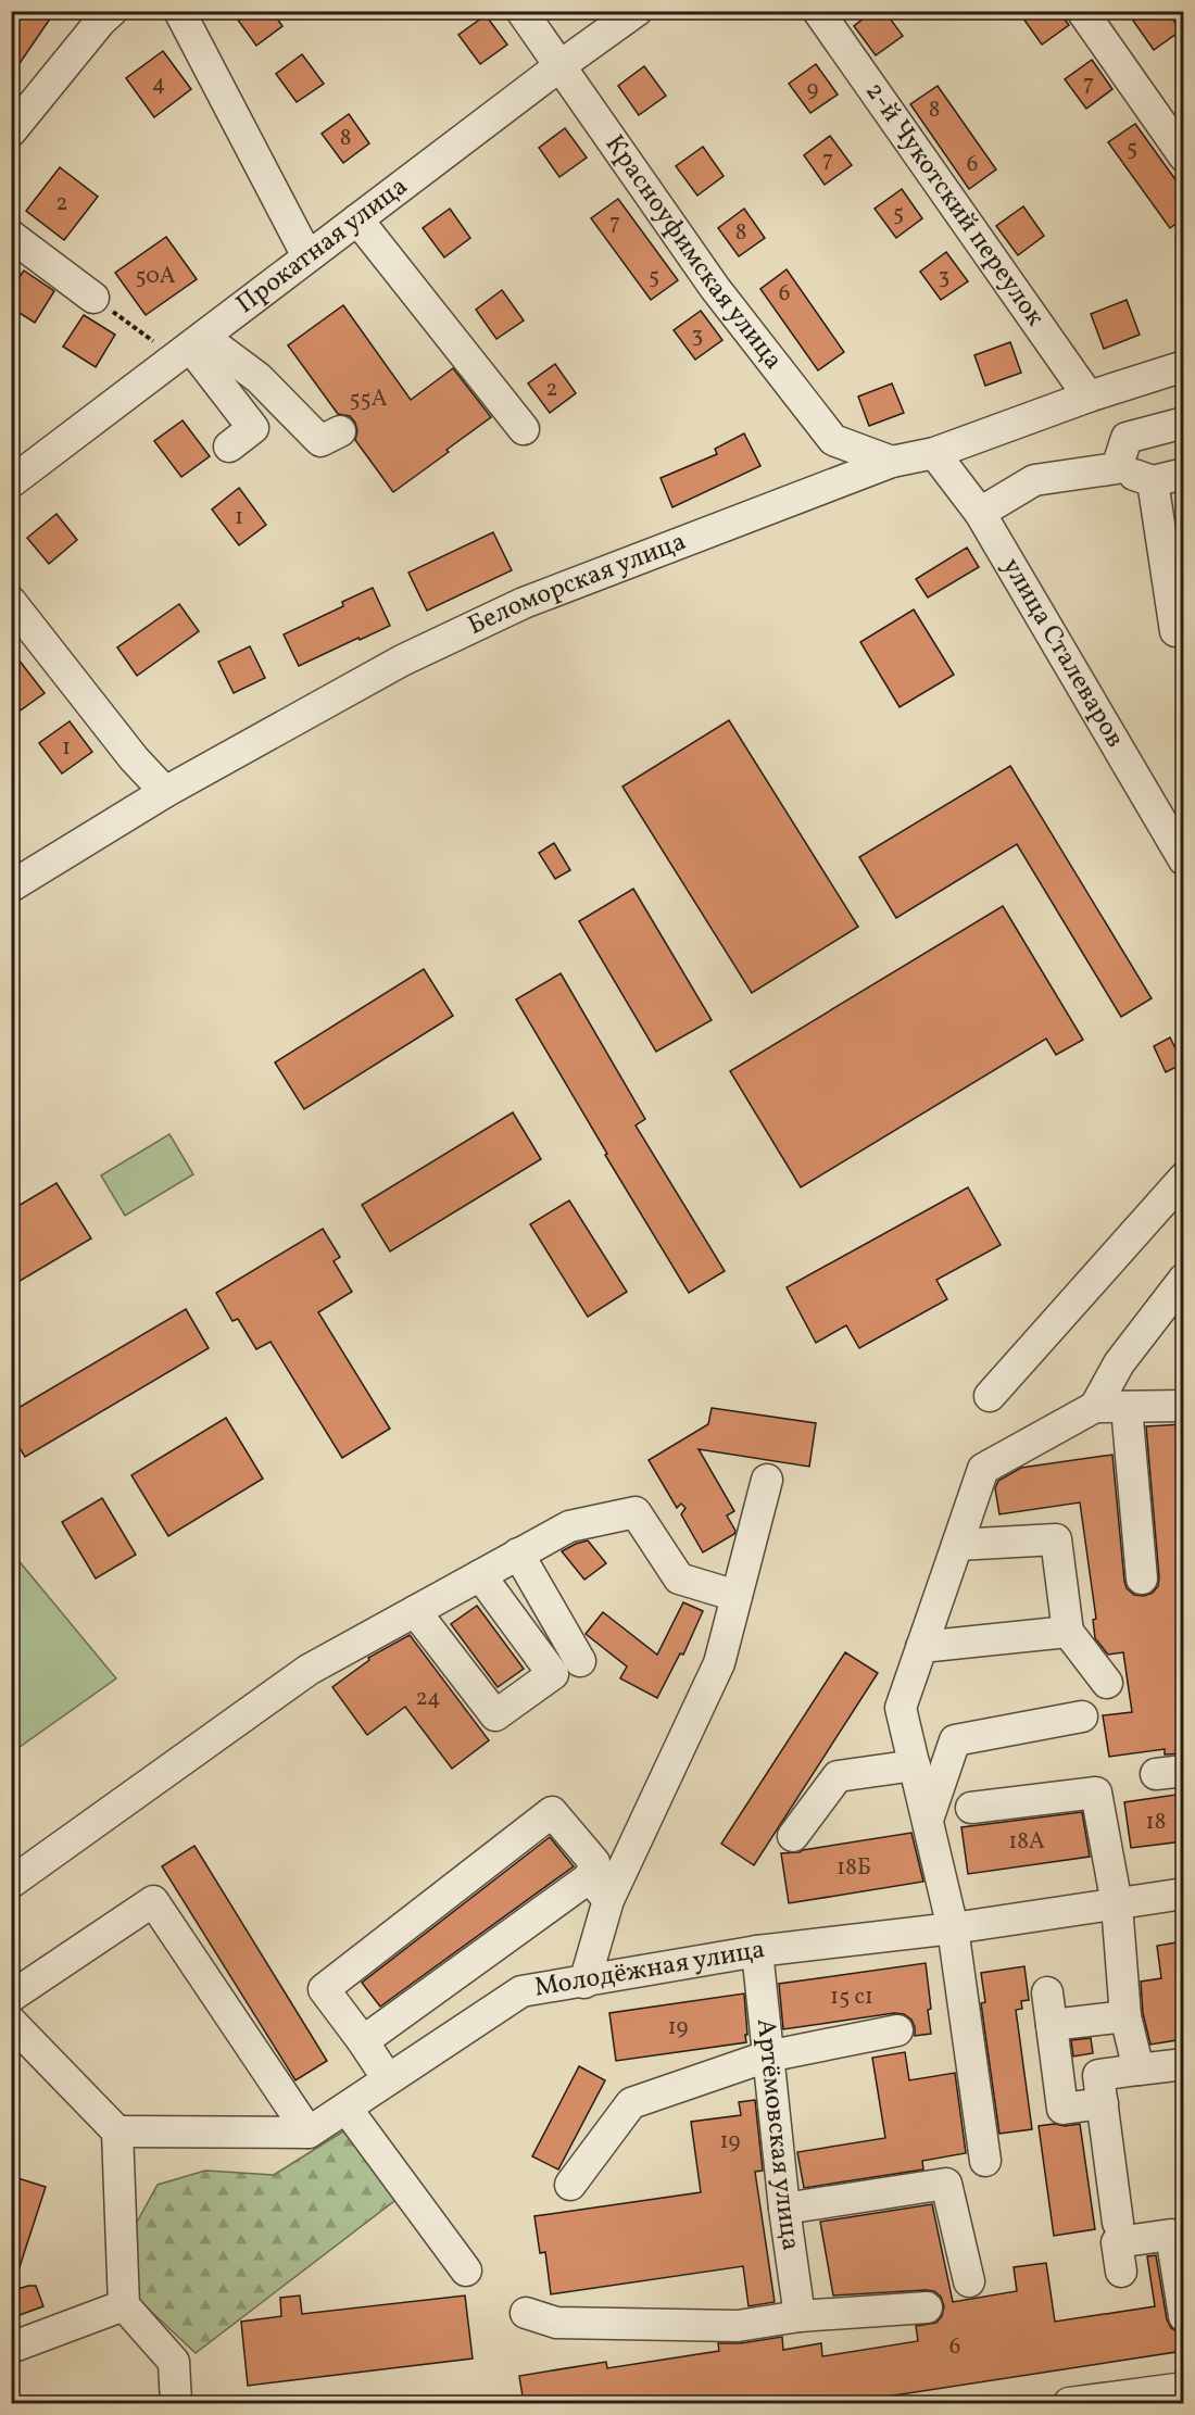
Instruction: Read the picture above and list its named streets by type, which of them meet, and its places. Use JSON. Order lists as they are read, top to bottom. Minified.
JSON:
{"streets":{"street":["2-й Чукотский переулок","Прокатная улица","Красноуфимская улица","Беломорская улица","улица Сталеваров","Молодёжная улица","Артёмовская улица"]},"crossings":[["2-й Чукотский переулок","Беломорская улица"],["Прокатная улица","Красноуфимская улица"],["Красноуфимская улица","Беломорская улица"],["Беломорская улица","улица Сталеваров"],["Молодёжная улица","Артёмовская улица"]],"house_numbers":["4","7","9","8","8","5","7","6","2","5","7","8","50А","5","3","6","3","2","55А","1","1","24","18","18А","18Б","15 с1","19","19","6"]}
